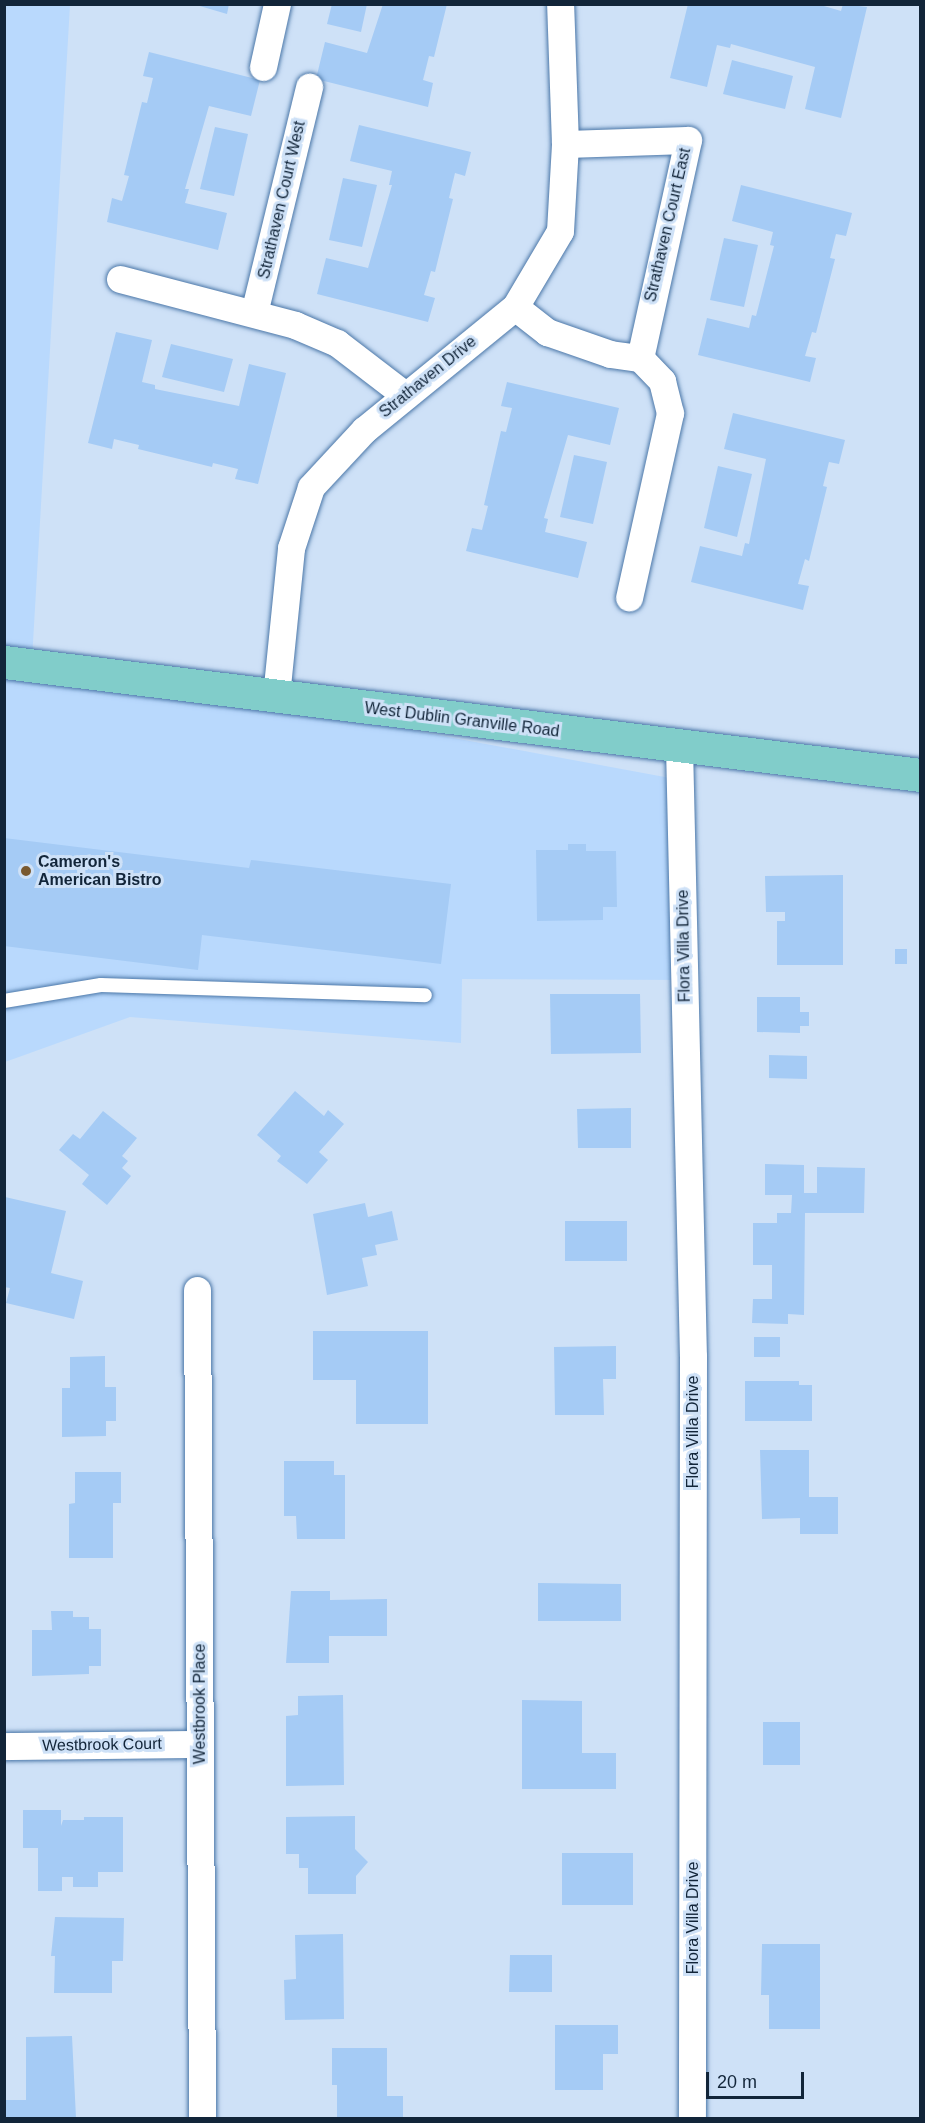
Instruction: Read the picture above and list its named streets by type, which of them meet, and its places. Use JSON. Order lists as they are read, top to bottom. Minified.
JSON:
{"streets":{"main road":["West Dublin Granville Road"],"street":["Strathaven Court West","Strathaven Court East","Strathaven Drive","Flora Villa Drive","Westbrook Place","Westbrook Court"]},"crossings":[["Strathaven Court East","Strathaven Drive"],["Strathaven Drive","West Dublin Granville Road"],["West Dublin Granville Road","Flora Villa Drive"],["Westbrook Place","Westbrook Court"]],"places":["Cameron's American Bistro"],"scale_bar":"20 m"}
